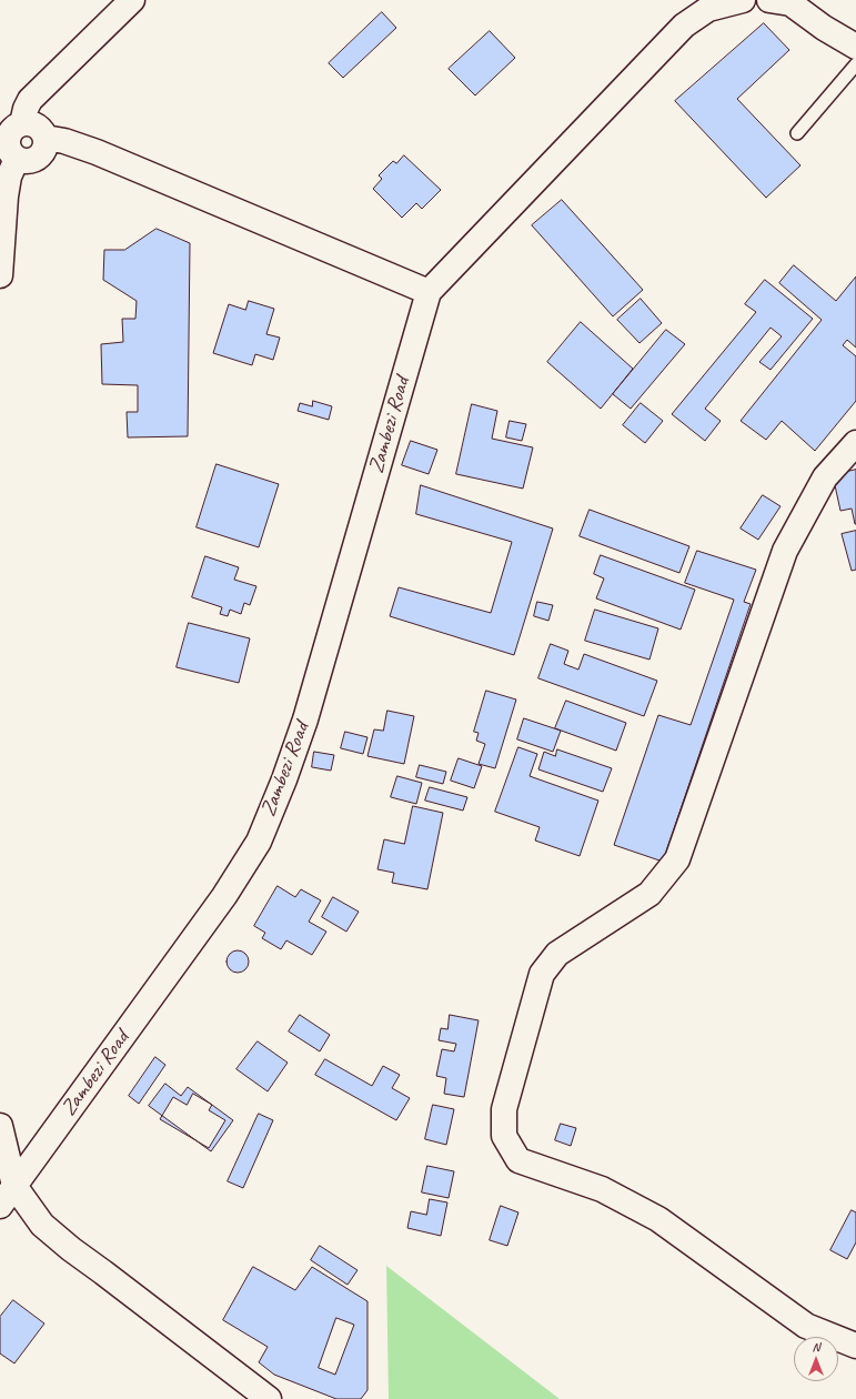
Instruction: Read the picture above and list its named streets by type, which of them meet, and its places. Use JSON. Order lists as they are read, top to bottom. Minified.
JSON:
{"streets":{"street":["Zambezi Road"]},"north":"top"}
